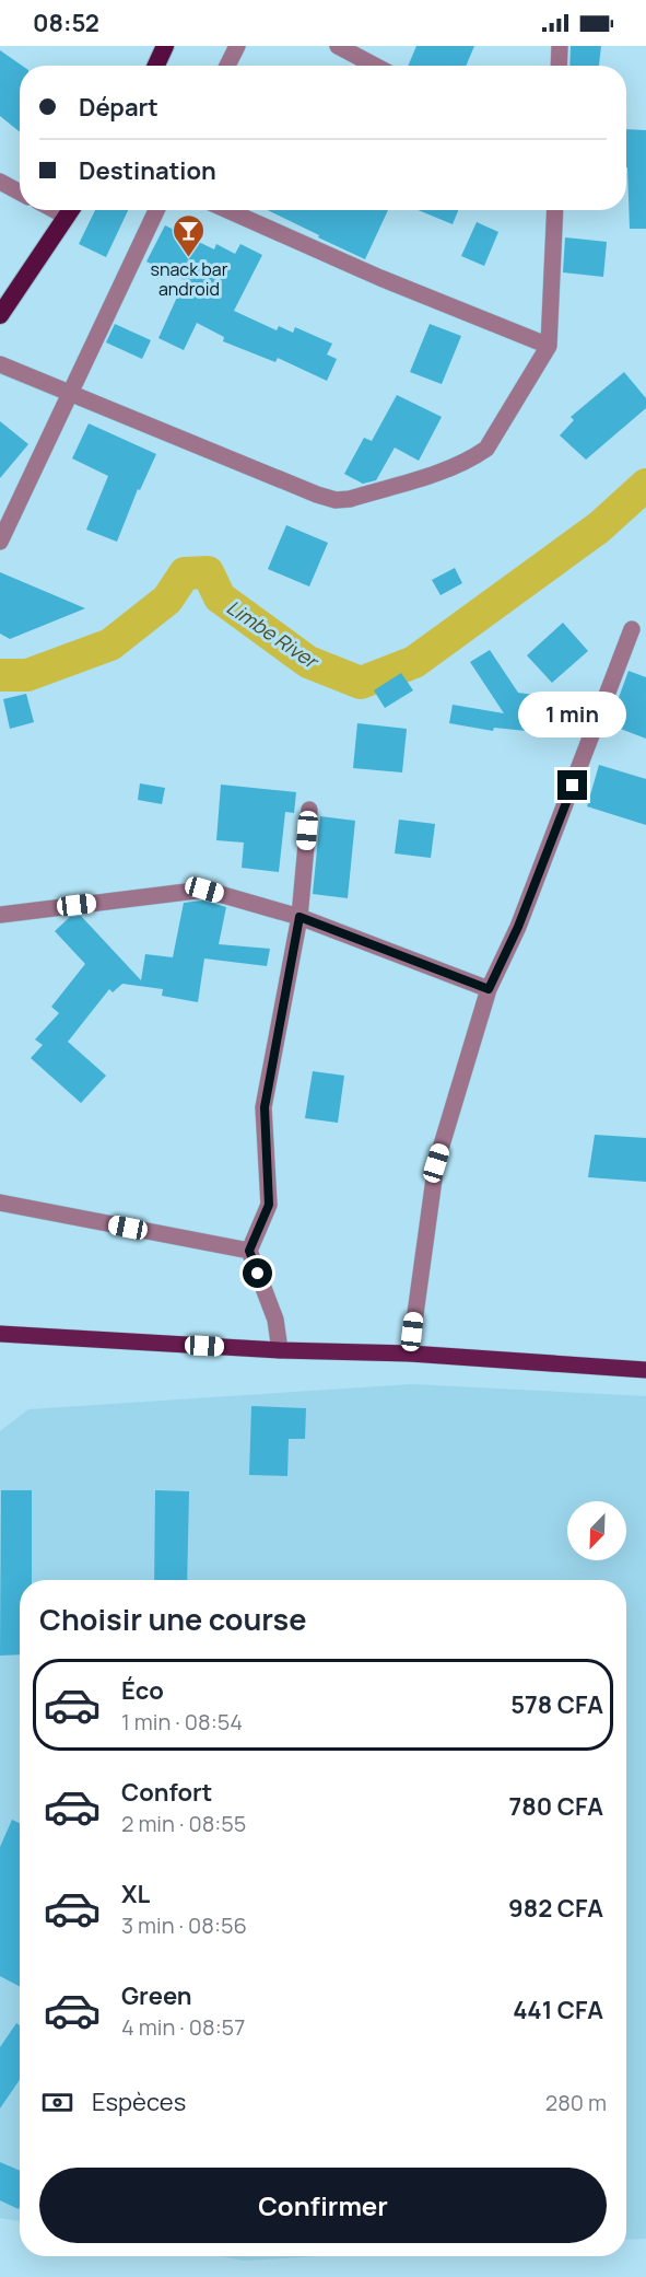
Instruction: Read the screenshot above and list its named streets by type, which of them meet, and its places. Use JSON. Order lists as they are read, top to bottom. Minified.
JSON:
{"water":["Limbe River"],"places":{"bar":["snack bar android"]},"north":"bottom left","page":{"status":"08:52","banner":["Départ","Destination"],"bubble":"1 min","heading":"Choisir une course","list":[{"name":"Éco","note":"1 min · 08:54","value":"578 CFA"},{"name":"Confort","note":"2 min · 08:55","value":"780 CFA"},{"name":"XL","note":"3 min · 08:56","value":"982 CFA"},{"name":"Green","note":"4 min · 08:57","value":"441 CFA"}],"pay":["Espèces","280 m"],"buttons":"Confirmer"}}
